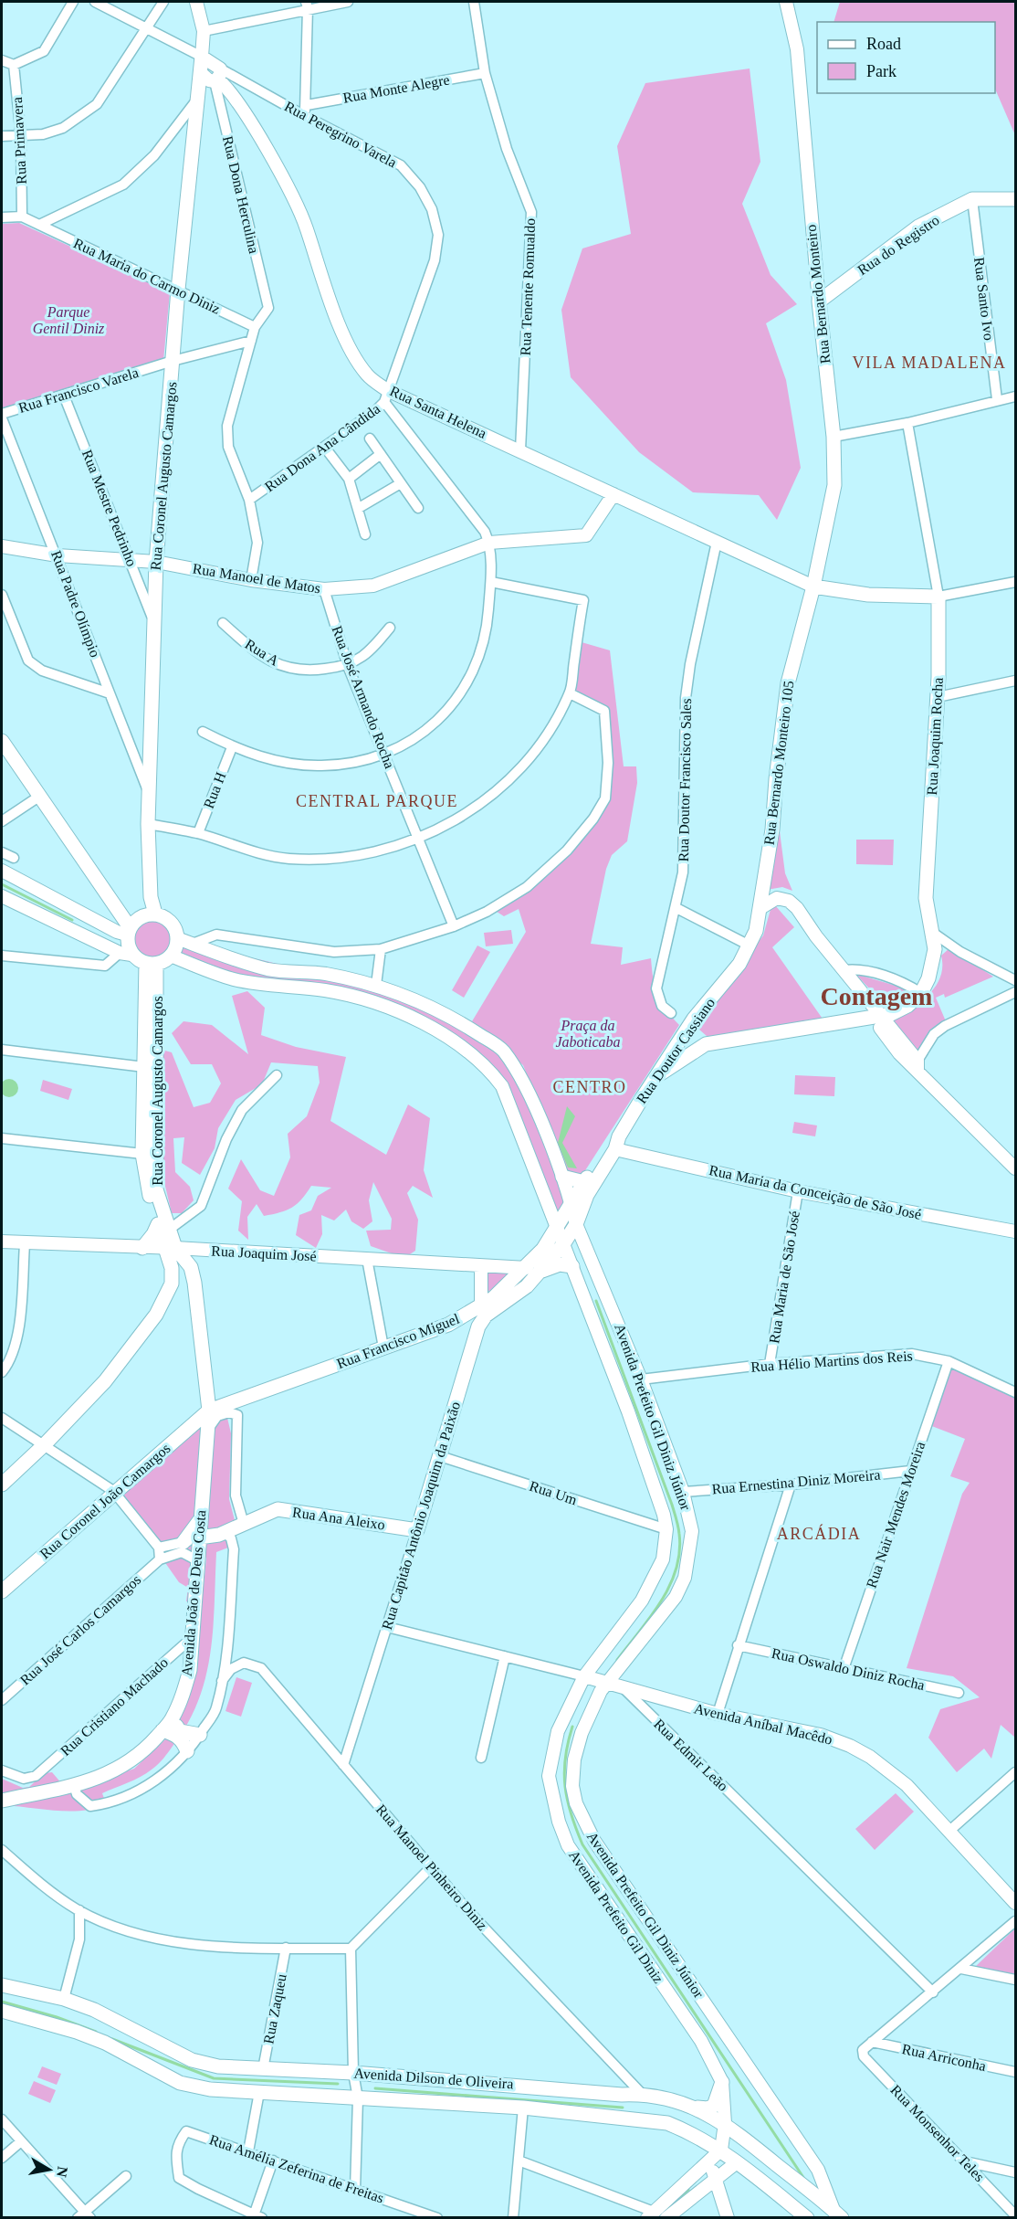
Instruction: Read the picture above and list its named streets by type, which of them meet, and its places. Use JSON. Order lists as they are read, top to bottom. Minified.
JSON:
{"streets":{"main road":["Rua do Registro","Rua Bernardo Monteiro","Rua Coronel Augusto Camargos","Rua Joaquim Rocha","Rua Bernardo Monteiro 105","Rua Doutor Cassiano","Rua Francisco Miguel","Rua Coronel João Camargos","Rua Capitão Antônio Joaquim da Paixão","Rua Ana Aleixo","Avenida João de Deus Costa","Avenida Dilson de Oliveira"],"street":["Rua Monte Alegre","Rua Peregrino Varela","Rua Primavera","Rua Dona Herculina","Rua Maria do Carmo Diniz","Rua Tenente Romualdo","Rua Santo Ivo","Rua Francisco Varela","Rua Santa Helena","Rua Dona Ana Cândida","Rua Mestre Pedrinho","Rua Manoel de Matos","Rua Padre Olímpio","Rua A","Rua José Armando Rocha","Rua Doutor Francisco Sales","Rua H","Rua Maria da Conceição de São José","Rua Joaquim José","Rua Maria de São José","Rua Hélio Martins dos Reis","Avenida Prefeito Gil Diniz Júnior","Rua Ernestina Diniz Moreira","Rua Um","Rua Nair Mendes Moreira","Rua José Carlos Camargos","Rua Oswaldo Diniz Rocha","Rua Cristiano Machado","Avenida Aníbal Macêdo","Rua Edmir Leão","Rua Manoel Pinheiro Diniz","Avenida Prefeito Gil Diniz","Rua Zaqueu","Rua Arriconha","Rua Monsenhor Teles","Rua Amélia Zeferina de Freitas"]},"crossings":[["Rua Monte Alegre","Rua Tenente Romualdo"],["Rua Peregrino Varela","Rua Dona Herculina"],["Rua Peregrino Varela","Rua Santa Helena"],["Rua Peregrino Varela","Rua Dona Ana Cândida"],["Rua Peregrino Varela","Rua Coronel Augusto Camargos"],["Rua Primavera","Rua Maria do Carmo Diniz"],["Rua Dona Herculina","Rua Maria do Carmo Diniz"],["Rua Dona Herculina","Rua Santa Helena"],["Rua Dona Herculina","Rua Coronel Augusto Camargos"],["Rua do Registro","Rua Bernardo Monteiro"],["Rua do Registro","Rua Santo Ivo"],["Rua Maria do Carmo Diniz","Rua Coronel Augusto Camargos"],["Rua Tenente Romualdo","Rua Santa Helena"],["Rua Bernardo Monteiro","Rua Santa Helena"],["Rua Bernardo Monteiro","Rua Bernardo Monteiro 105"],["Rua Francisco Varela","Rua Coronel Augusto Camargos"],["Rua Francisco Varela","Rua Mestre Pedrinho"],["Rua Santa Helena","Rua Dona Ana Cândida"],["Rua Santa Helena","Rua Coronel Augusto Camargos"],["Rua Santa Helena","Rua Manoel de Matos"],["Rua Santa Helena","Rua Bernardo Monteiro 105"],["Rua Santa Helena","Rua Doutor Francisco Sales"],["Rua Coronel Augusto Camargos","Rua Mestre Pedrinho"],["Rua Coronel Augusto Camargos","Rua Manoel de Matos"],["Rua Coronel Augusto Camargos","Rua Padre Olímpio"],["Rua Coronel Augusto Camargos","Rua Joaquim José"],["Rua Coronel Augusto Camargos","Avenida Prefeito Gil Diniz Júnior"],["Rua Coronel Augusto Camargos","Avenida João de Deus Costa"],["Rua Mestre Pedrinho","Rua Manoel de Matos"],["Rua Manoel de Matos","Rua Padre Olímpio"],["Rua Manoel de Matos","Rua José Armando Rocha"],["Rua A","Rua José Armando Rocha"],["Rua Bernardo Monteiro 105","Rua Doutor Cassiano"],["Rua Doutor Cassiano","Rua Maria da Conceição de São José"],["Rua Doutor Cassiano","Rua Francisco Miguel"],["Rua Doutor Cassiano","Avenida Prefeito Gil Diniz Júnior"],["Rua Maria da Conceição de São José","Rua Maria de São José"],["Rua Joaquim José","Rua Francisco Miguel"],["Rua Joaquim José","Rua Capitão Antônio Joaquim da Paixão"],["Rua Joaquim José","Avenida João de Deus Costa"],["Rua Maria de São José","Rua Hélio Martins dos Reis"],["Rua Francisco Miguel","Avenida Prefeito Gil Diniz Júnior"],["Rua Francisco Miguel","Rua Coronel João Camargos"],["Rua Francisco Miguel","Rua Capitão Antônio Joaquim da Paixão"],["Rua Francisco Miguel","Avenida João de Deus Costa"],["Rua Hélio Martins dos Reis","Avenida Prefeito Gil Diniz Júnior"],["Rua Hélio Martins dos Reis","Rua Nair Mendes Moreira"],["Avenida Prefeito Gil Diniz Júnior","Rua Ernestina Diniz Moreira"],["Avenida Prefeito Gil Diniz Júnior","Rua Um"],["Avenida Prefeito Gil Diniz Júnior","Rua Edmir Leão"],["Avenida Prefeito Gil Diniz Júnior","Avenida Prefeito Gil Diniz"],["Avenida Prefeito Gil Diniz Júnior","Avenida Dilson de Oliveira"],["Rua Ernestina Diniz Moreira","Rua Nair Mendes Moreira"],["Rua Um","Rua Capitão Antônio Joaquim da Paixão"],["Rua Coronel João Camargos","Avenida João de Deus Costa"],["Rua Nair Mendes Moreira","Rua Oswaldo Diniz Rocha"],["Rua Capitão Antônio Joaquim da Paixão","Rua Ana Aleixo"],["Rua Capitão Antônio Joaquim da Paixão","Rua Edmir Leão"],["Rua Capitão Antônio Joaquim da Paixão","Rua Manoel Pinheiro Diniz"],["Rua Ana Aleixo","Avenida João de Deus Costa"],["Avenida João de Deus Costa","Rua Cristiano Machado"],["Avenida João de Deus Costa","Rua Manoel Pinheiro Diniz"],["Avenida Aníbal Macêdo","Rua Edmir Leão"],["Rua Edmir Leão","Avenida Prefeito Gil Diniz"],["Rua Manoel Pinheiro Diniz","Avenida Dilson de Oliveira"],["Avenida Prefeito Gil Diniz","Avenida Dilson de Oliveira"],["Rua Zaqueu","Avenida Dilson de Oliveira"],["Rua Arriconha","Rua Monsenhor Teles"]],"districts":["VILA MADALENA","CENTRAL PARQUE","Contagem","CENTRO","ARCÁDIA"],"parks":["Parque Gentil Diniz","Praça da Jaboticaba"],"legend":["Road","Park"],"north":"right"}
